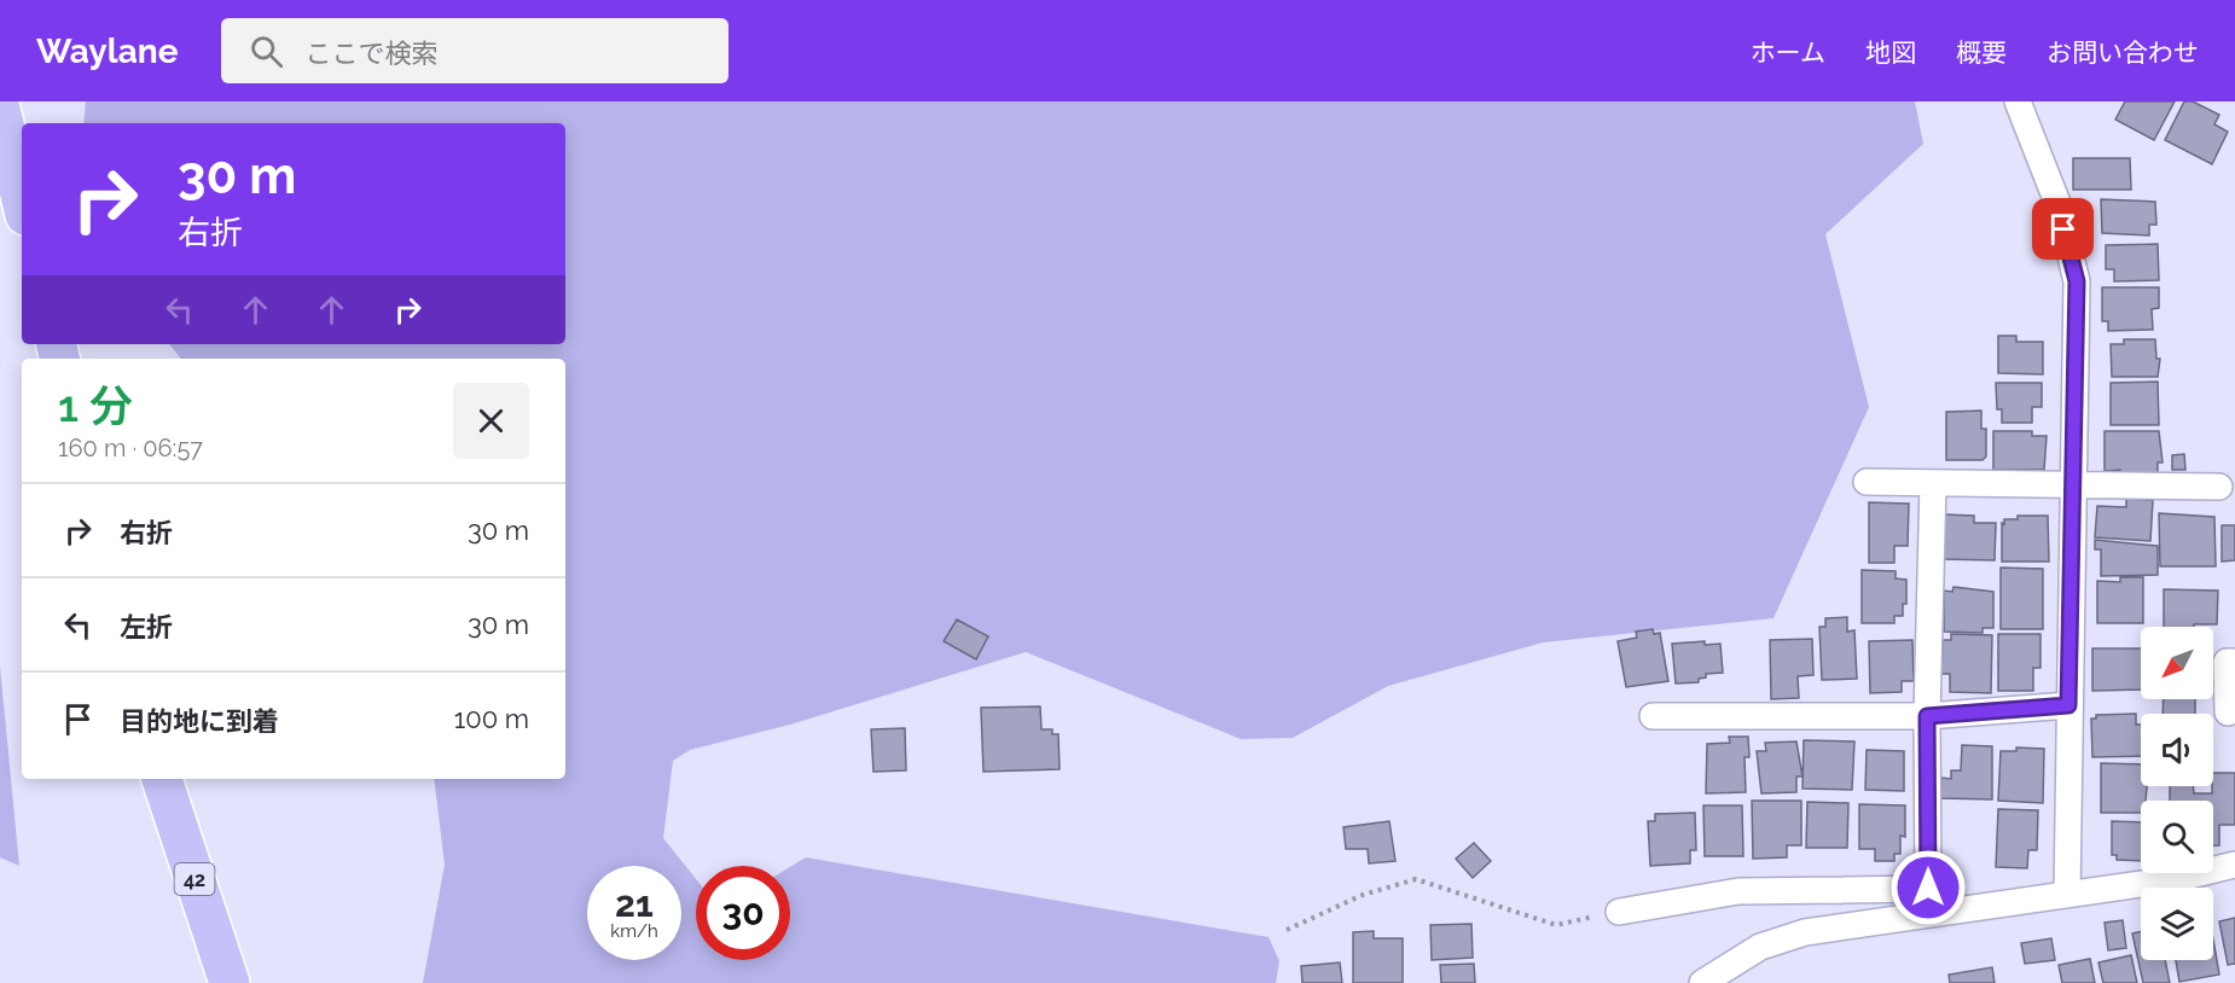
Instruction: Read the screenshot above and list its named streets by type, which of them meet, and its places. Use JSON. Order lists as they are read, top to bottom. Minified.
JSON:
{"streets":{"highway":["42"]},"north":"bottom left","page":{"header":"Waylane","search":"ここで検索","nav":["ホーム","地図","概要","お問い合わせ"],"turn":["30 m","右折"],"heading":["1 分","160 m · 06:57"],"list":[{"name":"右折","value":"30 m"},{"name":"左折","value":"30 m"},{"name":"目的地に到着","value":"100 m"}],"speed":"21 km/h","limit":"30"}}
